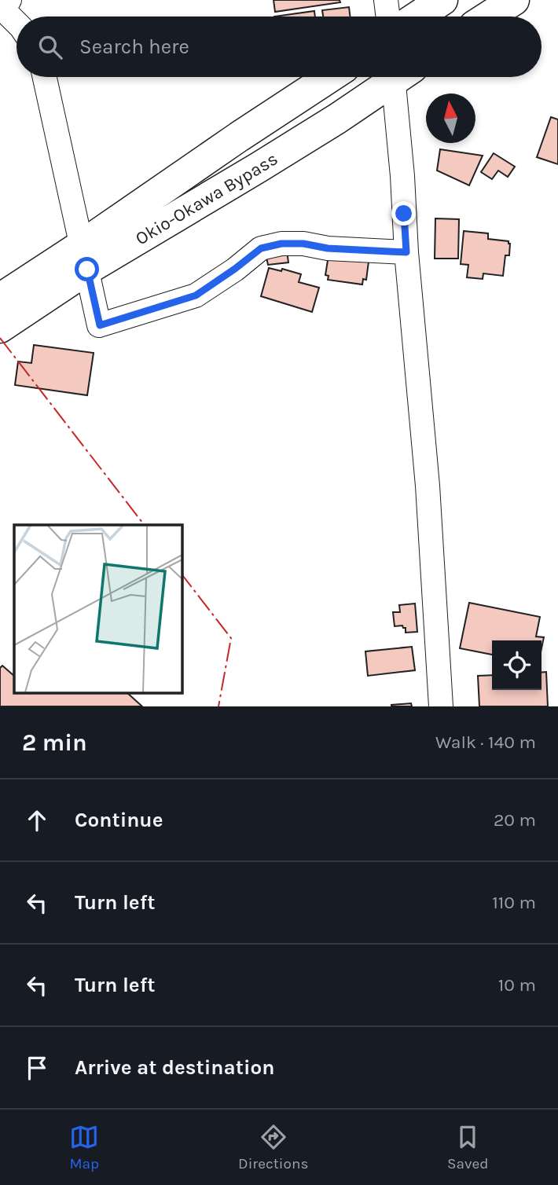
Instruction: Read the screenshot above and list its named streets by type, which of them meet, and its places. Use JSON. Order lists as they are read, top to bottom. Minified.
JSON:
{"streets":{"highway":["Okio-Okawa Bypass"]},"north":"top","page":{"search":"Search here","heading":["2 min","Walk · 140 m"],"list":[["Continue","20 m"],["Turn left","110 m"],["Turn left","10 m"],"Arrive at destination"],"nav":["Map","Directions","Saved"]}}
